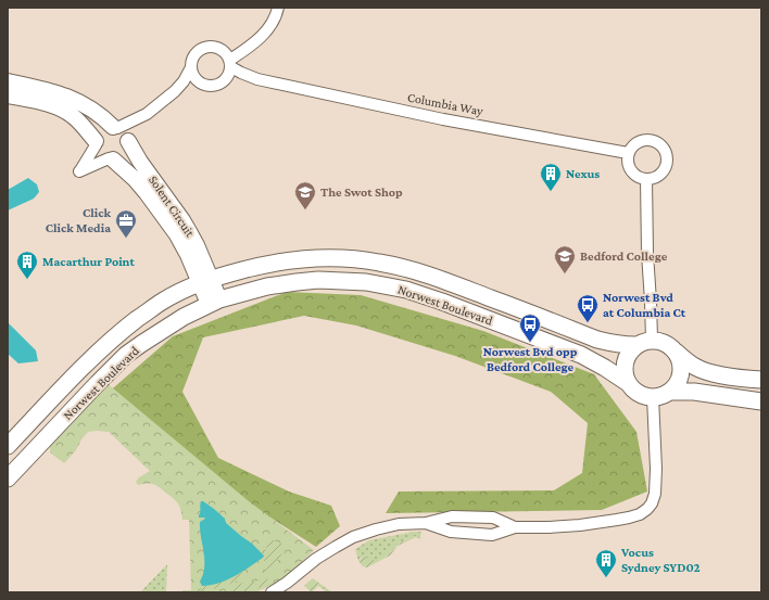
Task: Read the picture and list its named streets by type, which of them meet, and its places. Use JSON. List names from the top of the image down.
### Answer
{
  "streets": {
    "main road": ["Norwest Boulevard"],
    "street": ["Columbia Way", "Solent Circuit"]
  },
  "crossings": [
    ["Solent Circuit", "Norwest Boulevard"]
  ],
  "places": {
    "building": ["Nexus", "Macarthur Point", "Vocus Sydney SYD02"],
    "school or university": ["The Swot Shop", "Bedford College"],
    "office": ["Click Click Media"],
    "bus stop": ["Norwest Bvd at Columbia Ct", "Norwest Bvd opp Bedford College"]
  }
}
